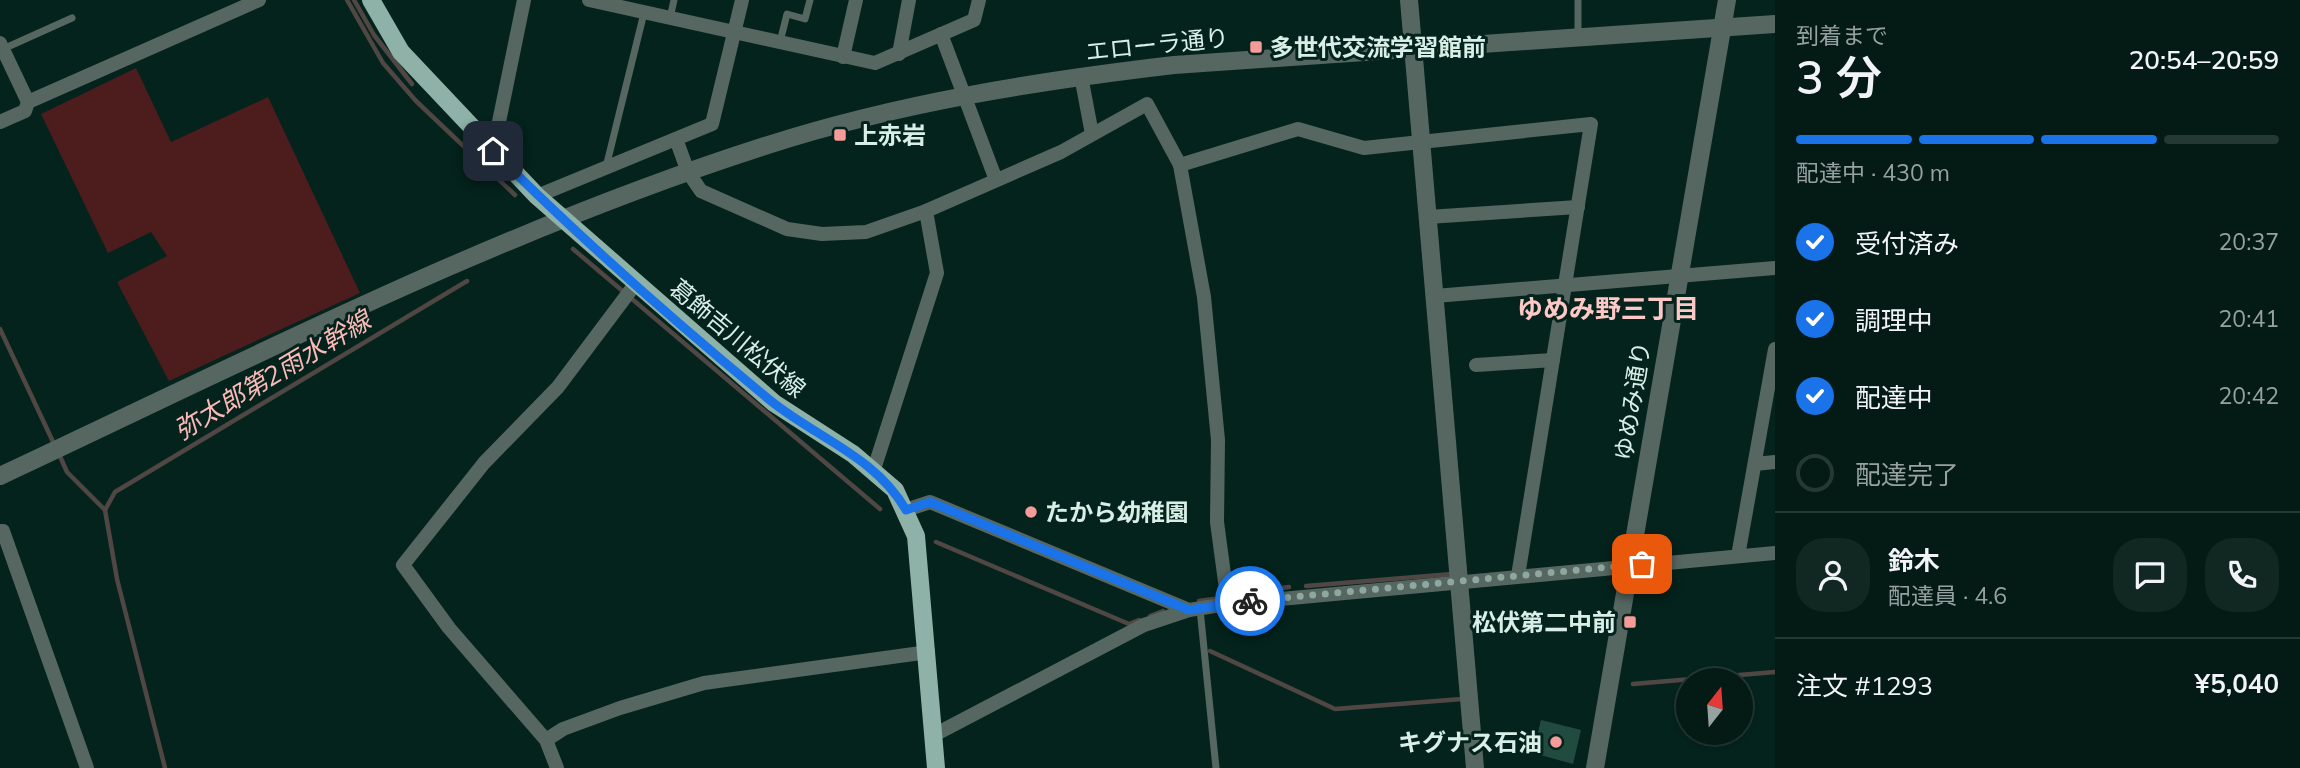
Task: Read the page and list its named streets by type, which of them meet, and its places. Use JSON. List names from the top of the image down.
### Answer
{
  "streets": {
    "main road": ["葛飾吉川松伏線"],
    "street": ["エローラ通り", "ゆめみ通り"]
  },
  "crossings": [
    ["エローラ通り", "葛飾吉川松伏線"],
    ["エローラ通り", "ゆめみ通り"]
  ],
  "districts": ["ゆめみ野三丁目"],
  "water": ["弥太郎第2雨水幹線"],
  "places": {
    "transit": ["多世代交流学習館前", "上赤岩", "松伏第二中前"],
    "other": ["たから幼稚園", "キグナス石油"]
  },
  "north": "top",
  "page": {
    "heading": ["3 分", "到着まで", "20:54–20:59"],
    "panel": [
      "鈴木",
      "配達員 · 4.6",
      "注文 #1293",
      "¥5,040"
    ],
    "bar": "配達中 · 430 m",
    "list": [
      ["受付済み", "20:37"],
      ["調理中", "20:41"],
      ["配達中", "20:42"],
      "配達完了"
    ]
  }
}
